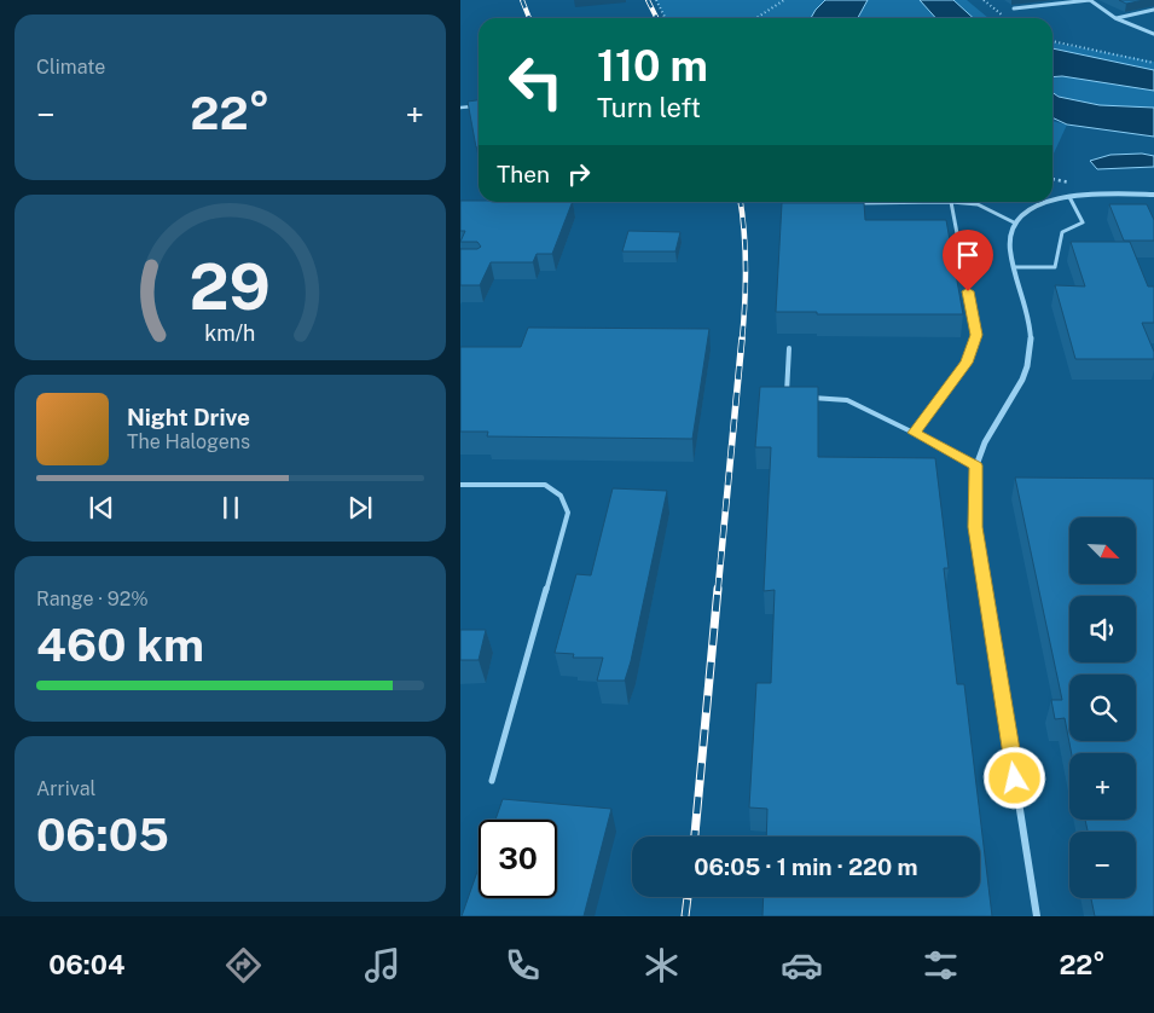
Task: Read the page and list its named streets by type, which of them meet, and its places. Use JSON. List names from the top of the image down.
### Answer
{
  "north": "bottom right",
  "page": {
    "tile": [
      "Climate",
      ["Range · 92%", "460 km"],
      ["Arrival", "06:05"]
    ],
    "turn": ["110 m", "Turn left"],
    "heat": ["−", "22°", "+"],
    "then": "Then",
    "song": ["Night Drive", "The Halogens"],
    "map_buttons": ["+", "−"],
    "limit": "30",
    "trip": "06:05 · 1 min · 220 m",
    "tabs": ["06:04", "22°"],
    "gauge": ["29", "km/h"]
  }
}
